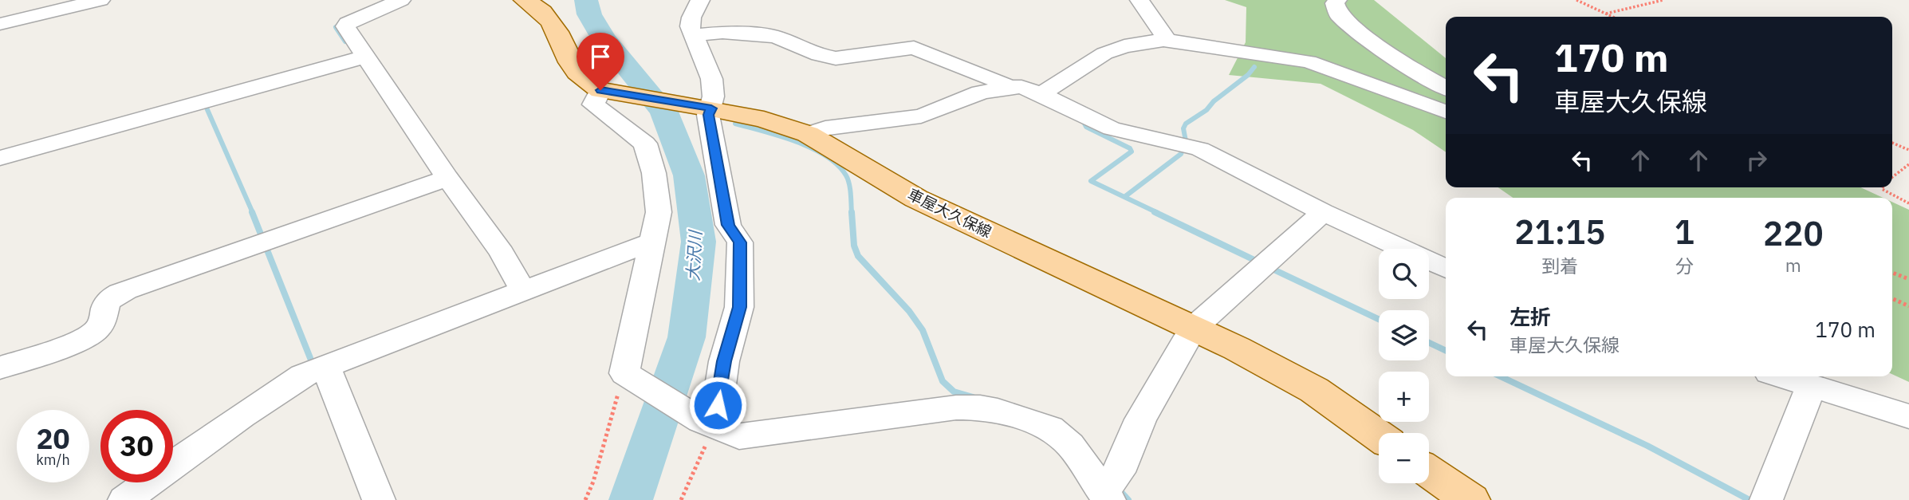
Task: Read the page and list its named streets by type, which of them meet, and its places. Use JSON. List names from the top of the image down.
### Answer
{
  "streets": {
    "main road": ["車屋大久保線"]
  },
  "water": ["大沢川"],
  "page": {
    "turn": ["170 m", "車屋大久保線"],
    "eta": [
      "21:15",
      "到着",
      "1",
      "分",
      "220",
      "m"
    ],
    "map_buttons": ["+", "−"],
    "list": [
      {
        "name": "左折",
        "note": "車屋大久保線",
        "value": "170 m"
      }
    ],
    "speed": "20 km/h",
    "limit": "30"
  }
}
